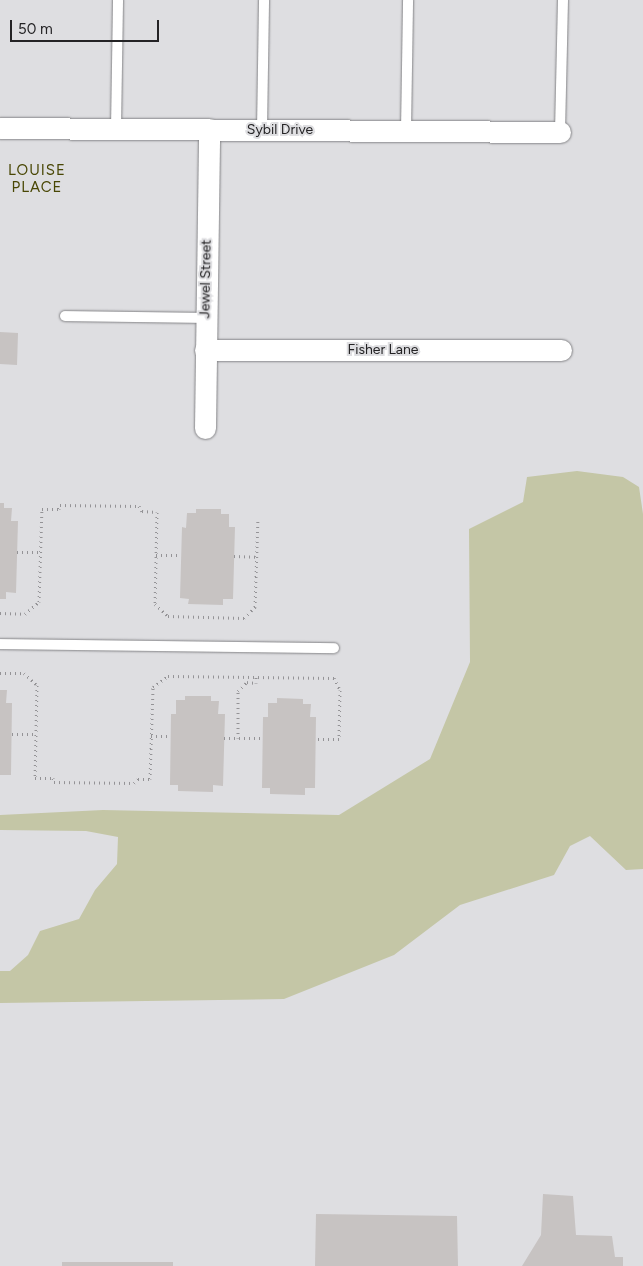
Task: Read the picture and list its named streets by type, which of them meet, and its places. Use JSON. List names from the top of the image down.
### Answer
{
  "streets": {
    "street": ["Sybil Drive", "Jewel Street", "Fisher Lane"]
  },
  "crossings": [
    ["Sybil Drive", "Jewel Street"],
    ["Jewel Street", "Fisher Lane"]
  ],
  "districts": ["LOUISE PLACE"],
  "scale_bar": "50 m"
}
